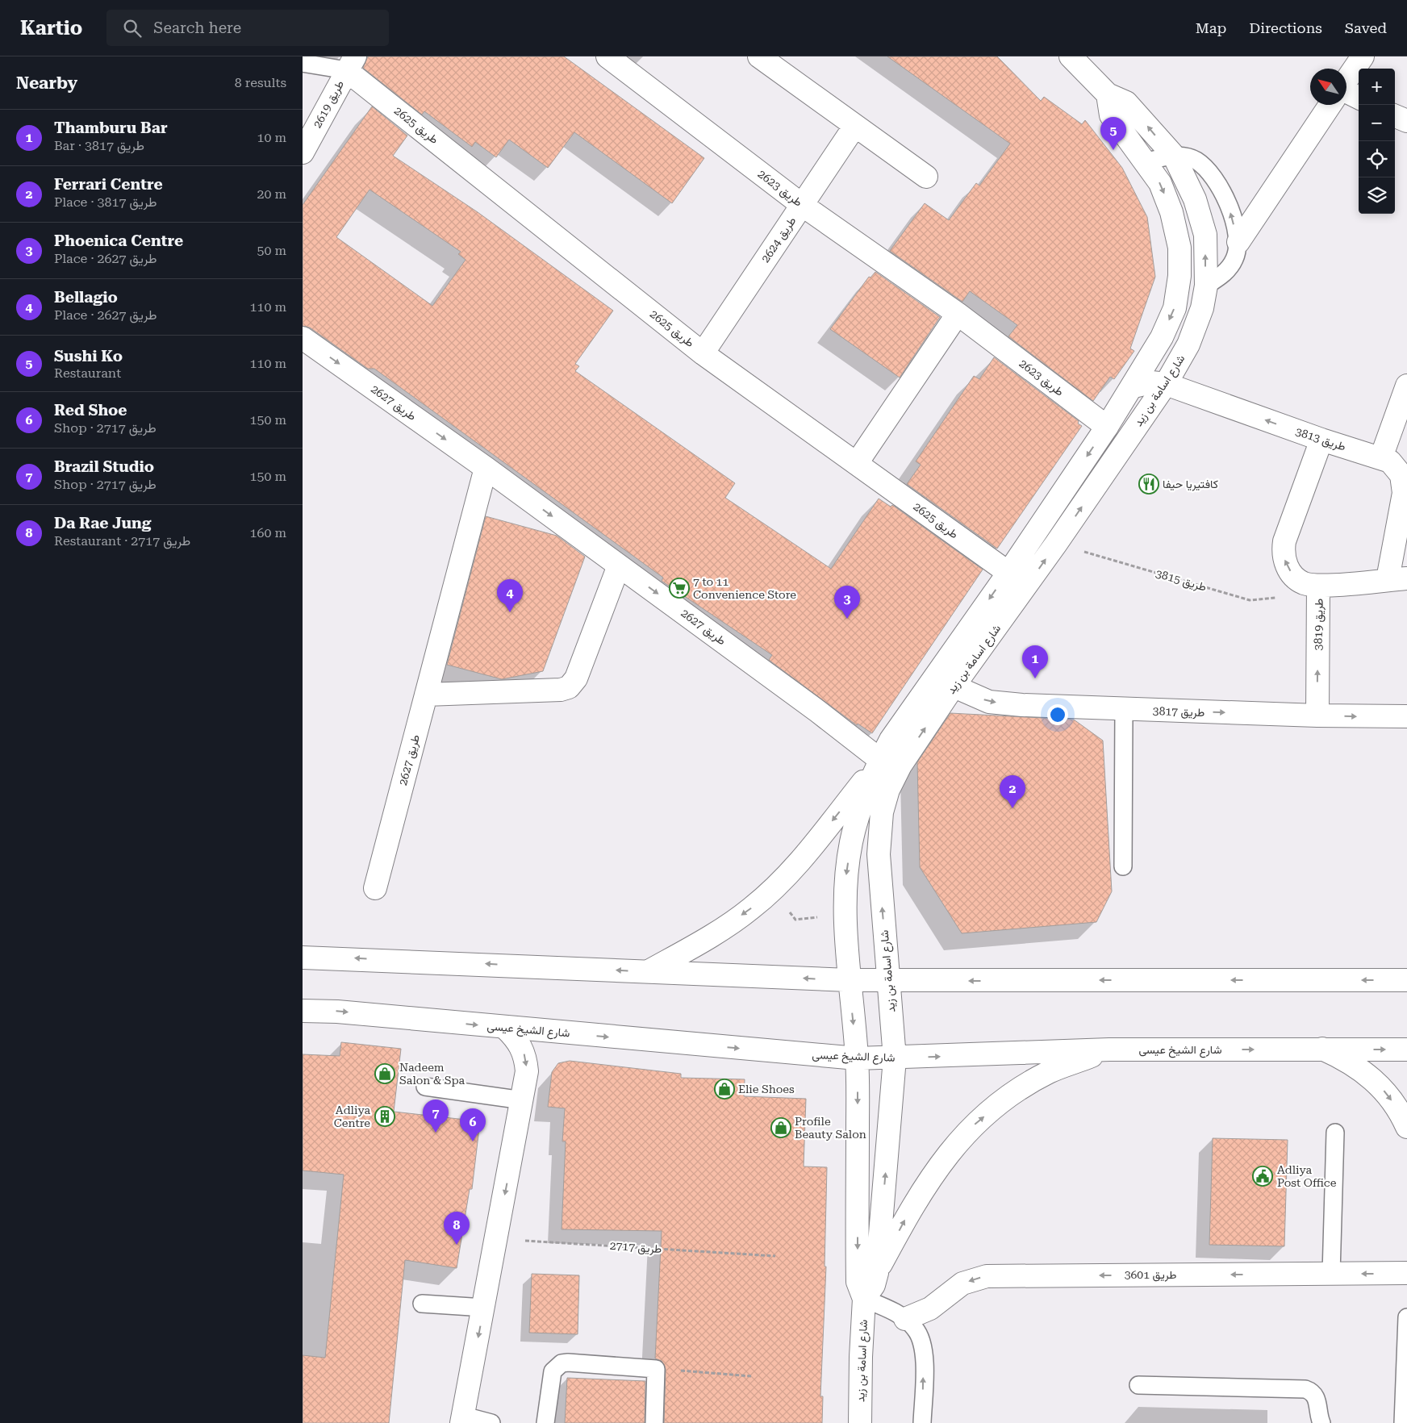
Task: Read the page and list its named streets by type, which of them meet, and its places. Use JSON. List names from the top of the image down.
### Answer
{
  "streets": {
    "street": [
      "طريق 2619",
      "طريق 2625",
      "طريق 2623",
      "طريق 2624",
      "شارع اسامة بن زيد",
      "طريق 2627",
      "طريق 3813",
      "طريق 3819",
      "طريق 3817",
      "شارع الشيخ عيسى",
      "طريق 3601"
    ],
    "path": ["طريق 3815", "طريق 2717"]
  },
  "crossings": [
    ["طريق 2619", "طريق 2625"],
    ["طريق 2625", "طريق 2624"],
    ["طريق 2625", "شارع اسامة بن زيد"],
    ["طريق 2623", "طريق 2624"],
    ["طريق 2623", "شارع اسامة بن زيد"],
    ["شارع اسامة بن زيد", "طريق 2627"],
    ["شارع اسامة بن زيد", "طريق 3813"],
    ["شارع اسامة بن زيد", "طريق 3815"],
    ["شارع اسامة بن زيد", "طريق 3817"],
    ["شارع اسامة بن زيد", "شارع الشيخ عيسى"],
    ["طريق 3815", "طريق 3819"],
    ["طريق 3819", "طريق 3817"]
  ],
  "one_way": [
    "طريق 2627",
    "طريق 3813",
    "طريق 3819",
    "طريق 3817",
    "طريق 3601"
  ],
  "places": {
    "restaurant": ["كافتيريا حيفا"],
    "supermarket": ["7 to 11 Convenience Store"],
    "shop": ["Nadeem Salon & Spa", "Elie Shoes", "Profile Beauty Salon"],
    "building": ["Adliya Centre"],
    "public building": ["Adliya Post Office"]
  },
  "north": "top left",
  "page": {
    "header": "Kartio",
    "search": "Search here",
    "nav": ["Map", "Directions", "Saved"],
    "heading": ["Nearby", "8 results"],
    "map_buttons": ["+", "−"],
    "list": [
      {
        "mark": "1",
        "name": "Thamburu Bar",
        "note": "Bar · طريق 3817",
        "value": "10 m"
      },
      {
        "mark": "2",
        "name": "Ferrari Centre",
        "note": "Place · طريق 3817",
        "value": "20 m"
      },
      {
        "mark": "3",
        "name": "Phoenica Centre",
        "note": "Place · طريق 2627",
        "value": "50 m"
      },
      {
        "mark": "4",
        "name": "Bellagio",
        "note": "Place · طريق 2627",
        "value": "110 m"
      },
      {
        "mark": "5",
        "name": "Sushi Ko",
        "note": "Restaurant",
        "value": "110 m"
      },
      {
        "mark": "6",
        "name": "Red Shoe",
        "note": "Shop · طريق 2717",
        "value": "150 m"
      },
      {
        "mark": "7",
        "name": "Brazil Studio",
        "note": "Shop · طريق 2717",
        "value": "150 m"
      },
      {
        "mark": "8",
        "name": "Da Rae Jung",
        "note": "Restaurant · طريق 2717",
        "value": "160 m"
      }
    ],
    "pins": [
      "5",
      "4",
      "3",
      "1",
      "2",
      "7",
      "6",
      "8"
    ]
  }
}
